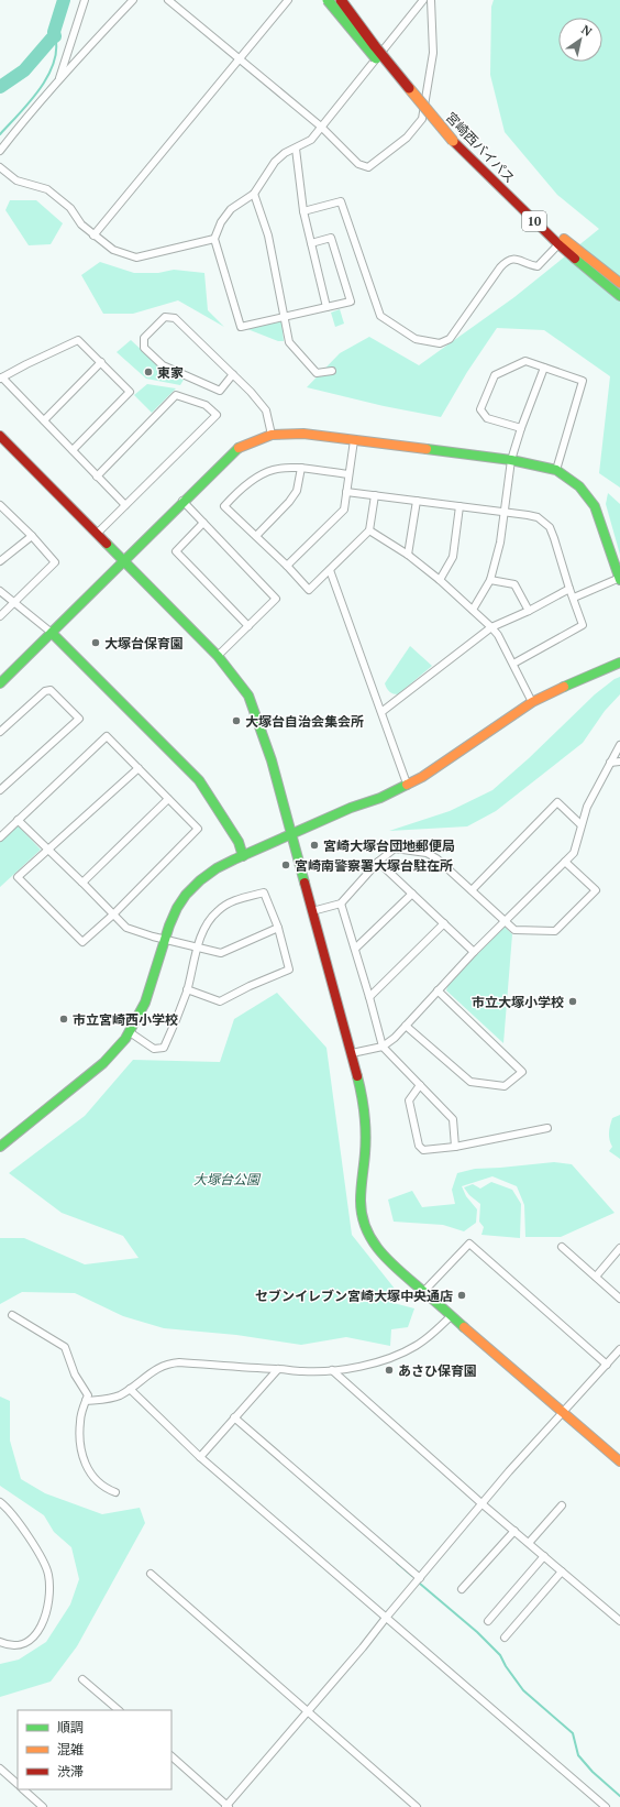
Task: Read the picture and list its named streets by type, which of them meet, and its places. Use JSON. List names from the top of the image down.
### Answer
{
  "streets": {
    "main road": ["宮崎西バイパス", "10"]
  },
  "parks": ["大塚台公園"],
  "places": [
    "東家",
    "大塚台保育園",
    "大塚台自治会集会所",
    "宮崎大塚台団地郵便局",
    "宮崎南警察署大塚台駐在所",
    "市立大塚小学校",
    "市立宮崎西小学校",
    "セブンイレブン宮崎大塚中央通店",
    "あさひ保育園"
  ],
  "legend": ["順調", "混雑", "渋滞"],
  "north": "top right"
}
